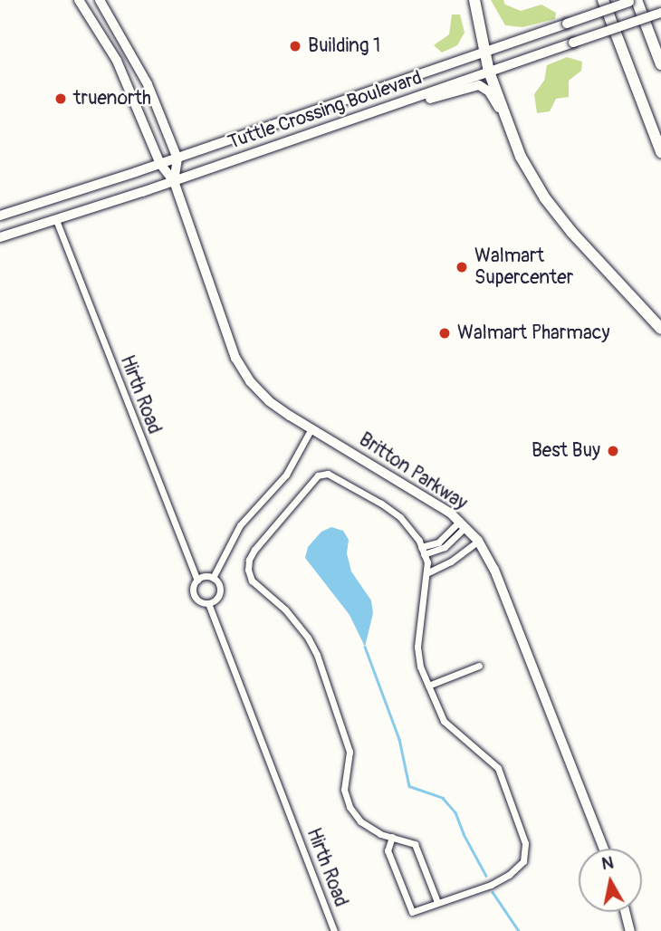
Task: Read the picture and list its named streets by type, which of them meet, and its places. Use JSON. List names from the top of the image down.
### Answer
{
  "streets": {
    "main road": ["Tuttle Crossing Boulevard", "Britton Parkway"],
    "street": ["Hirth Road"]
  },
  "crossings": [
    ["Tuttle Crossing Boulevard", "Hirth Road"],
    ["Tuttle Crossing Boulevard", "Britton Parkway"]
  ],
  "places": [
    "Building 1",
    "truenorth",
    "Walmart Supercenter",
    "Walmart Pharmacy",
    "Best Buy"
  ],
  "north": "top"
}
